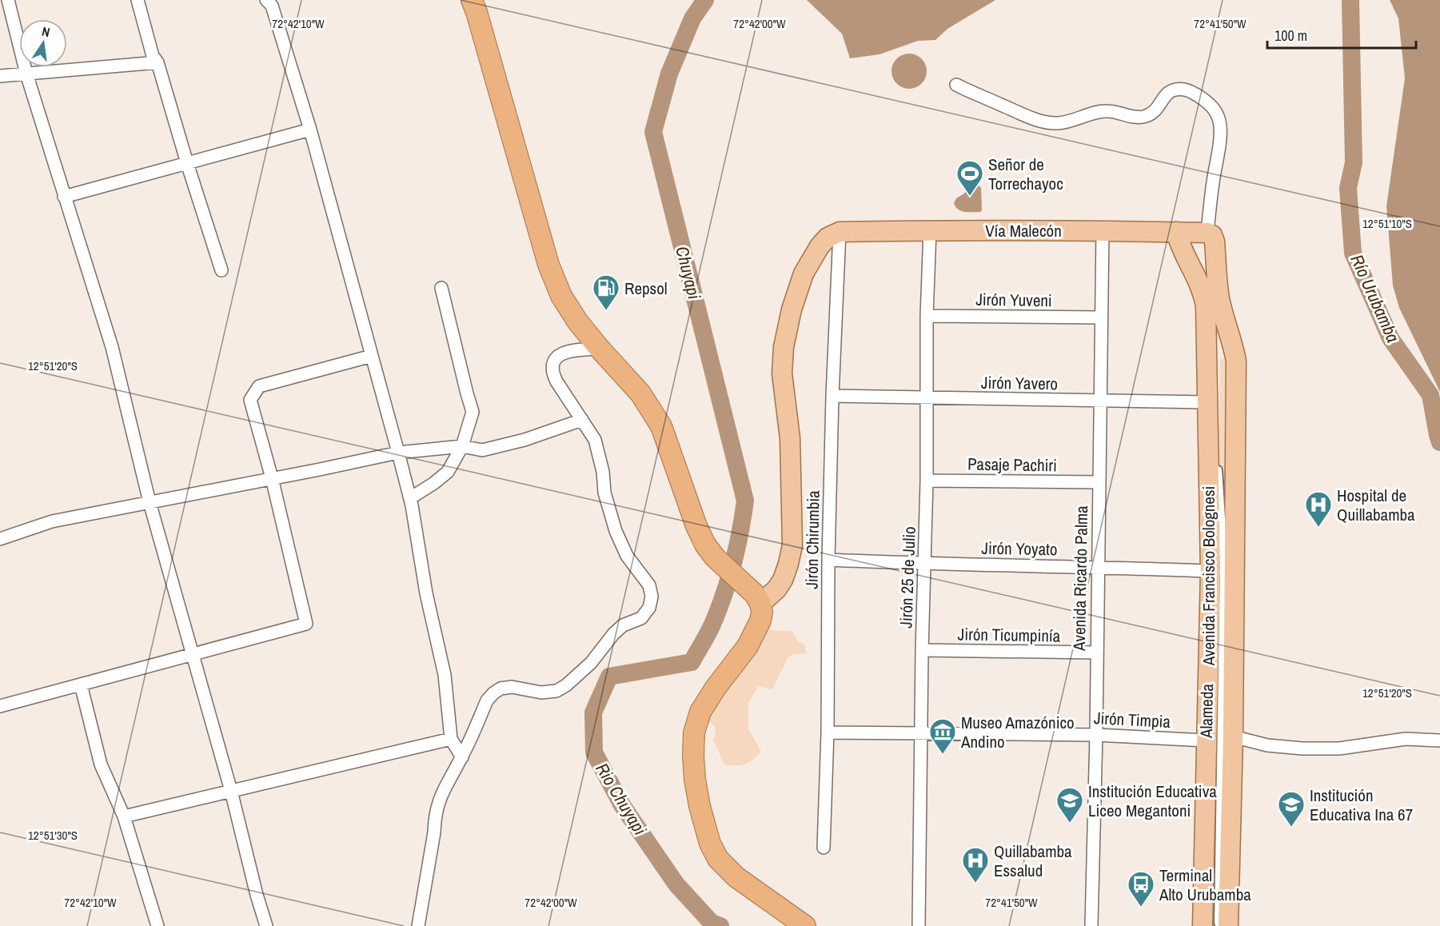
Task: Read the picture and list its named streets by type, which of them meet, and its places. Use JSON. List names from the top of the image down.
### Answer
{
  "streets": {
    "main road": ["Vía Malecón", "Avenida Francisco Bolognesi"],
    "street": [
      "Jirón Yuveni",
      "Jirón Yavero",
      "Pasaje Pachiri",
      "Jirón Chirumbia",
      "Jirón Yoyato",
      "Jirón 25 de Julio",
      "Avenida Ricardo Palma",
      "Jirón Ticumpinía",
      "Alameda",
      "Jirón Timpia"
    ]
  },
  "crossings": [
    ["Vía Malecón", "Jirón Chirumbia"],
    ["Vía Malecón", "Avenida Francisco Bolognesi"],
    ["Vía Malecón", "Jirón 25 de Julio"],
    ["Vía Malecón", "Avenida Ricardo Palma"],
    ["Jirón Yuveni", "Jirón 25 de Julio"],
    ["Jirón Yuveni", "Avenida Ricardo Palma"],
    ["Jirón Yavero", "Jirón Chirumbia"],
    ["Jirón Yavero", "Avenida Francisco Bolognesi"],
    ["Jirón Yavero", "Jirón 25 de Julio"],
    ["Jirón Yavero", "Avenida Ricardo Palma"],
    ["Pasaje Pachiri", "Jirón 25 de Julio"],
    ["Pasaje Pachiri", "Avenida Ricardo Palma"],
    ["Jirón Chirumbia", "Jirón Yoyato"],
    ["Jirón Chirumbia", "Jirón Timpia"],
    ["Jirón Yoyato", "Avenida Francisco Bolognesi"],
    ["Jirón Yoyato", "Jirón 25 de Julio"],
    ["Jirón Yoyato", "Avenida Ricardo Palma"],
    ["Avenida Francisco Bolognesi", "Alameda"],
    ["Avenida Francisco Bolognesi", "Jirón Timpia"],
    ["Jirón 25 de Julio", "Jirón Ticumpinía"],
    ["Jirón 25 de Julio", "Jirón Timpia"],
    ["Avenida Ricardo Palma", "Jirón Ticumpinía"],
    ["Avenida Ricardo Palma", "Jirón Timpia"]
  ],
  "water": ["Chuyapi", "Río Urubamba", "Rio Chuyapi"],
  "places": {
    "sports": ["Señor de Torrechayoc"],
    "fuel station": ["Repsol"],
    "hospital": ["Hospital de Quillabamba", "Quillabamba Essalud"],
    "museum": ["Museo Amazónico Andino"],
    "school or university": ["Institución Educativa Liceo Megantoni", "Institución Educativa Ina 67"],
    "bus stop": ["Terminal Alto Urubamba"]
  },
  "scale_bar": "100 m",
  "north": "top",
  "coordinates": [
    "72°42'10\"W",
    "72°42'00\"W",
    "72°41'50\"W",
    "12°51'10\"S",
    "12°51'20\"S",
    "12°51'30\"S"
  ]
}
